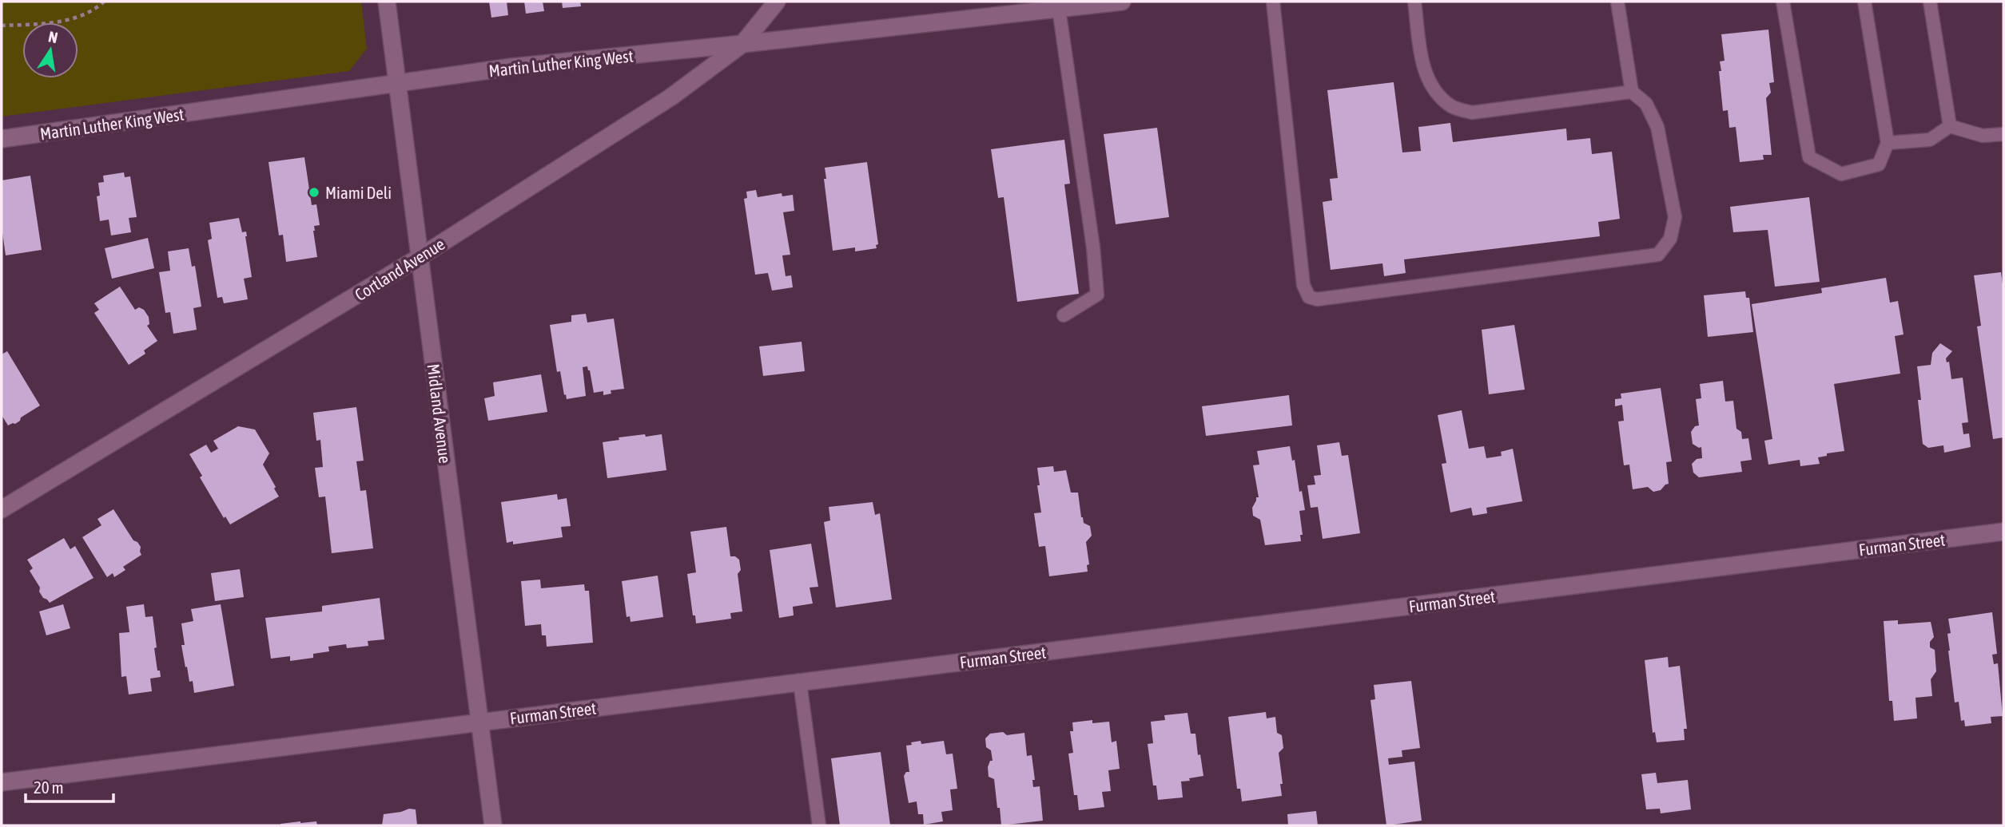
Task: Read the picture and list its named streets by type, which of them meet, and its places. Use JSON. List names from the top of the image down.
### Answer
{
  "streets": {
    "street": [
      "Martin Luther King West",
      "Cortland Avenue",
      "Midland Avenue",
      "Furman Street"
    ]
  },
  "crossings": [
    ["Martin Luther King West", "Cortland Avenue"],
    ["Martin Luther King West", "Midland Avenue"],
    ["Cortland Avenue", "Midland Avenue"],
    ["Midland Avenue", "Furman Street"]
  ],
  "places": ["Miami Deli"],
  "scale_bar": "20 m",
  "north": "top"
}
